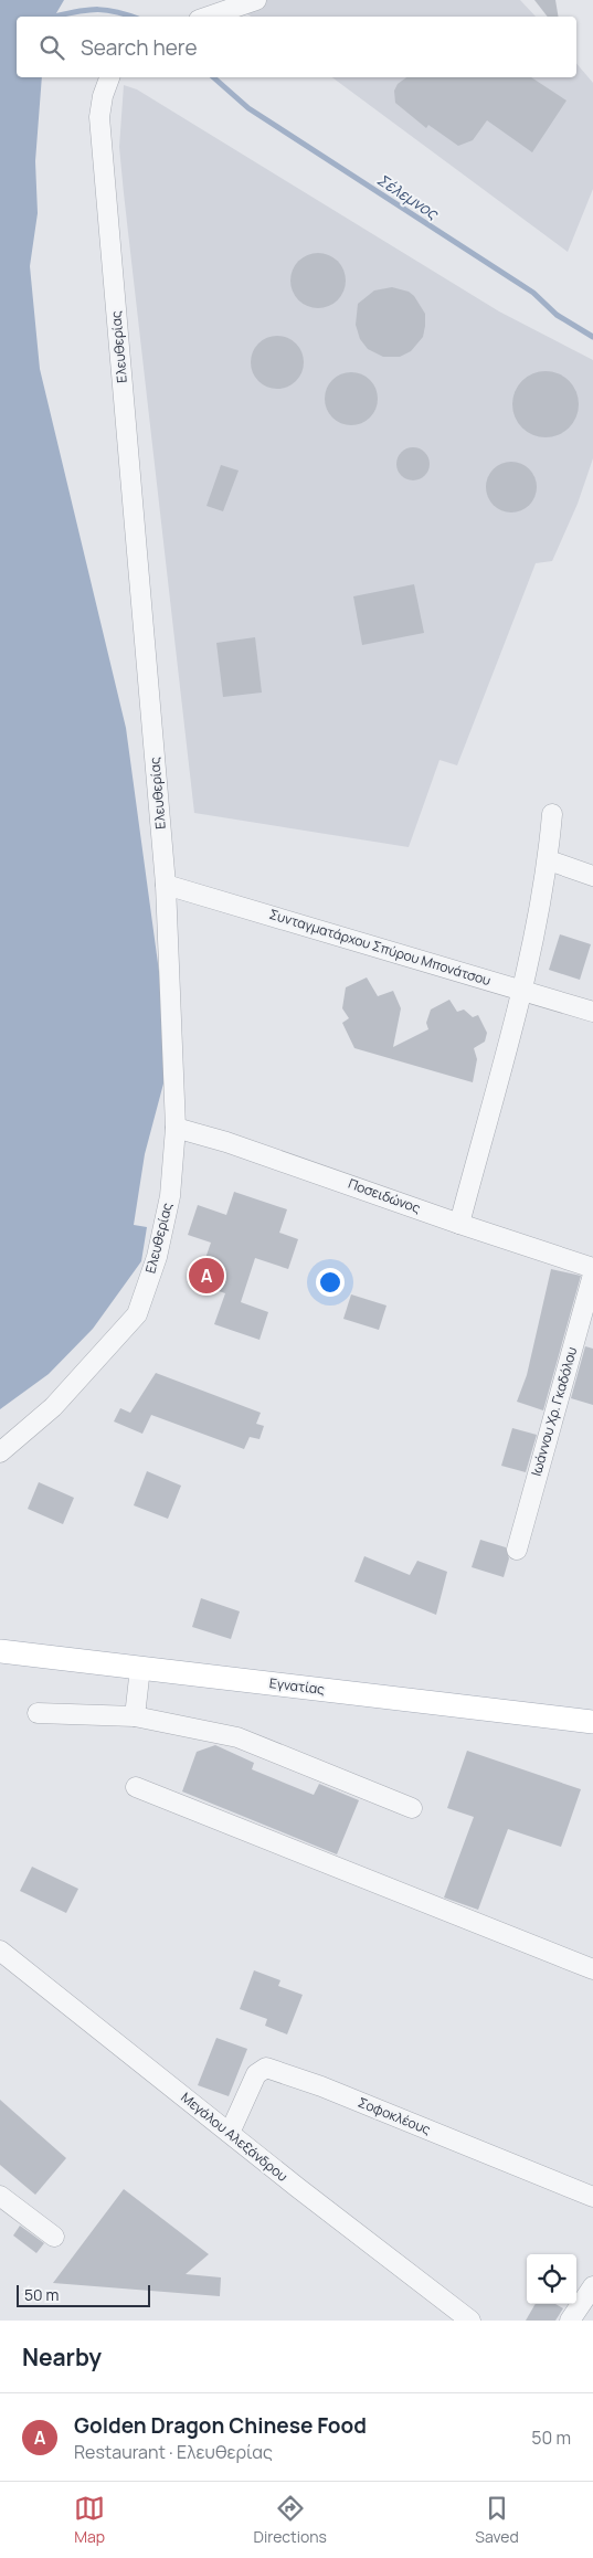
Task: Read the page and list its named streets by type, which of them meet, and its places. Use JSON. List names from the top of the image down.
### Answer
{
  "streets": {
    "main road": ["Εγνατίας"],
    "street": [
      "Ελευθερίας",
      "Συνταγματάρχου Σπύρου Μπονάτσου",
      "Ποσειδώνος",
      "Ιωάννου Χρ. Γκαδόλου",
      "Σοφοκλέους",
      "Μεγάλου Αλεξάνδρου"
    ]
  },
  "crossings": [
    ["Ελευθερίας", "Συνταγματάρχου Σπύρου Μπονάτσου"],
    ["Ελευθερίας", "Ποσειδώνος"],
    ["Σοφοκλέους", "Μεγάλου Αλεξάνδρου"]
  ],
  "water": ["Σέλεμνος"],
  "scale_bar": "50 m",
  "page": {
    "search": "Search here",
    "pins": "A",
    "scale": "50 m",
    "heading": "Nearby",
    "list": [
      {
        "mark": "A",
        "name": "Golden Dragon Chinese Food",
        "note": "Restaurant · Ελευθερίας",
        "value": "50 m"
      }
    ],
    "nav": ["Map", "Directions", "Saved"]
  }
}
